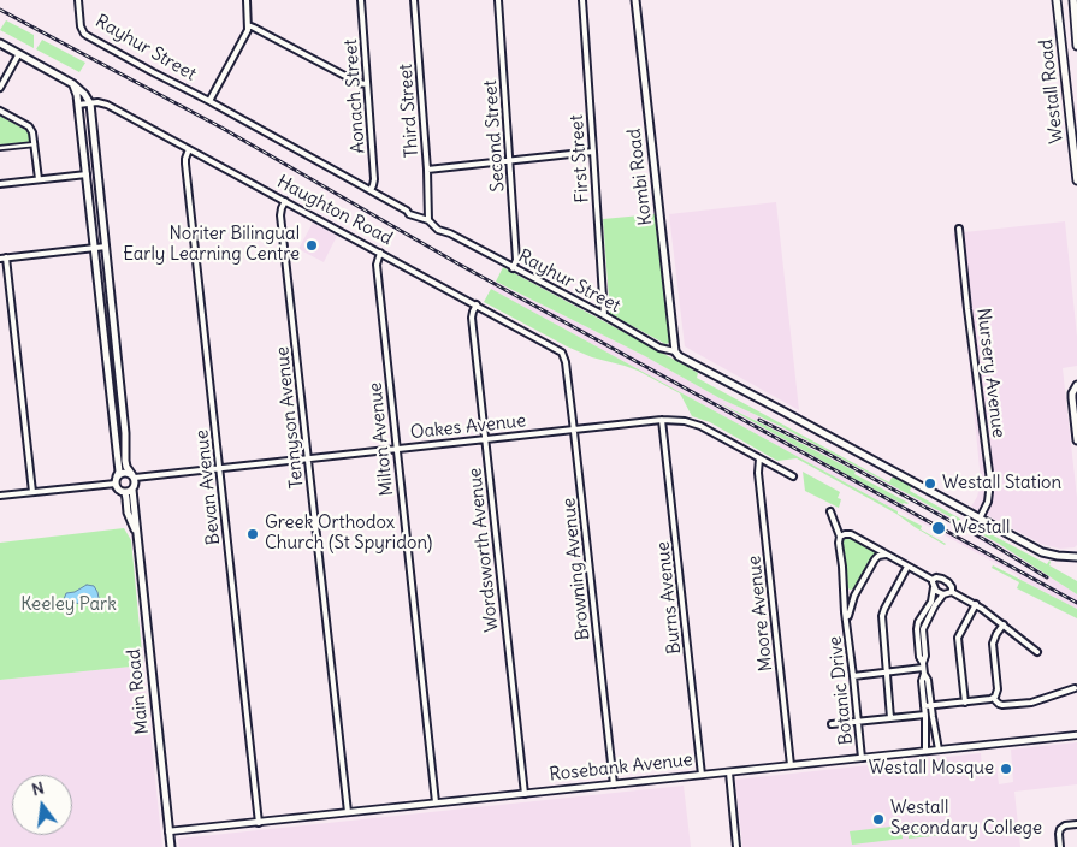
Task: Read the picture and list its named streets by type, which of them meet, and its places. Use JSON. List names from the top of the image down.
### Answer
{
  "streets": {
    "main road": [
      "Rayhur Street",
      "Westall Road",
      "Kombi Road",
      "Main Road"
    ],
    "street": [
      "Aonach Street",
      "Third Street",
      "Second Street",
      "First Street",
      "Haughton Road",
      "Nursery Avenue",
      "Tennyson Avenue",
      "Oakes Avenue",
      "Milton Avenue",
      "Bevan Avenue",
      "Wordsworth Avenue",
      "Browning Avenue",
      "Burns Avenue",
      "Moore Avenue",
      "Botanic Drive",
      "Rosebank Avenue"
    ]
  },
  "crossings": [
    ["Rayhur Street", "Aonach Street"],
    ["Rayhur Street", "Third Street"],
    ["Rayhur Street", "Second Street"],
    ["Rayhur Street", "First Street"],
    ["Rayhur Street", "Kombi Road"],
    ["Rayhur Street", "Nursery Avenue"],
    ["Haughton Road", "Tennyson Avenue"],
    ["Haughton Road", "Milton Avenue"],
    ["Haughton Road", "Bevan Avenue"],
    ["Haughton Road", "Wordsworth Avenue"],
    ["Haughton Road", "Browning Avenue"],
    ["Tennyson Avenue", "Oakes Avenue"],
    ["Tennyson Avenue", "Rosebank Avenue"],
    ["Oakes Avenue", "Milton Avenue"],
    ["Oakes Avenue", "Bevan Avenue"],
    ["Oakes Avenue", "Wordsworth Avenue"],
    ["Oakes Avenue", "Browning Avenue"],
    ["Oakes Avenue", "Burns Avenue"],
    ["Oakes Avenue", "Moore Avenue"],
    ["Oakes Avenue", "Main Road"],
    ["Milton Avenue", "Rosebank Avenue"],
    ["Bevan Avenue", "Rosebank Avenue"],
    ["Wordsworth Avenue", "Rosebank Avenue"],
    ["Browning Avenue", "Rosebank Avenue"],
    ["Burns Avenue", "Rosebank Avenue"],
    ["Moore Avenue", "Rosebank Avenue"],
    ["Botanic Drive", "Rosebank Avenue"],
    ["Main Road", "Rosebank Avenue"]
  ],
  "parks": ["Keeley Park"],
  "places": [
    "Noriter Bilingual Early Learning Centre",
    "Westall Station",
    "Westall",
    "Greek Orthodox Church (St Spyridon)",
    "Westall Mosque",
    "Westall Secondary College"
  ],
  "north": "top"
}
